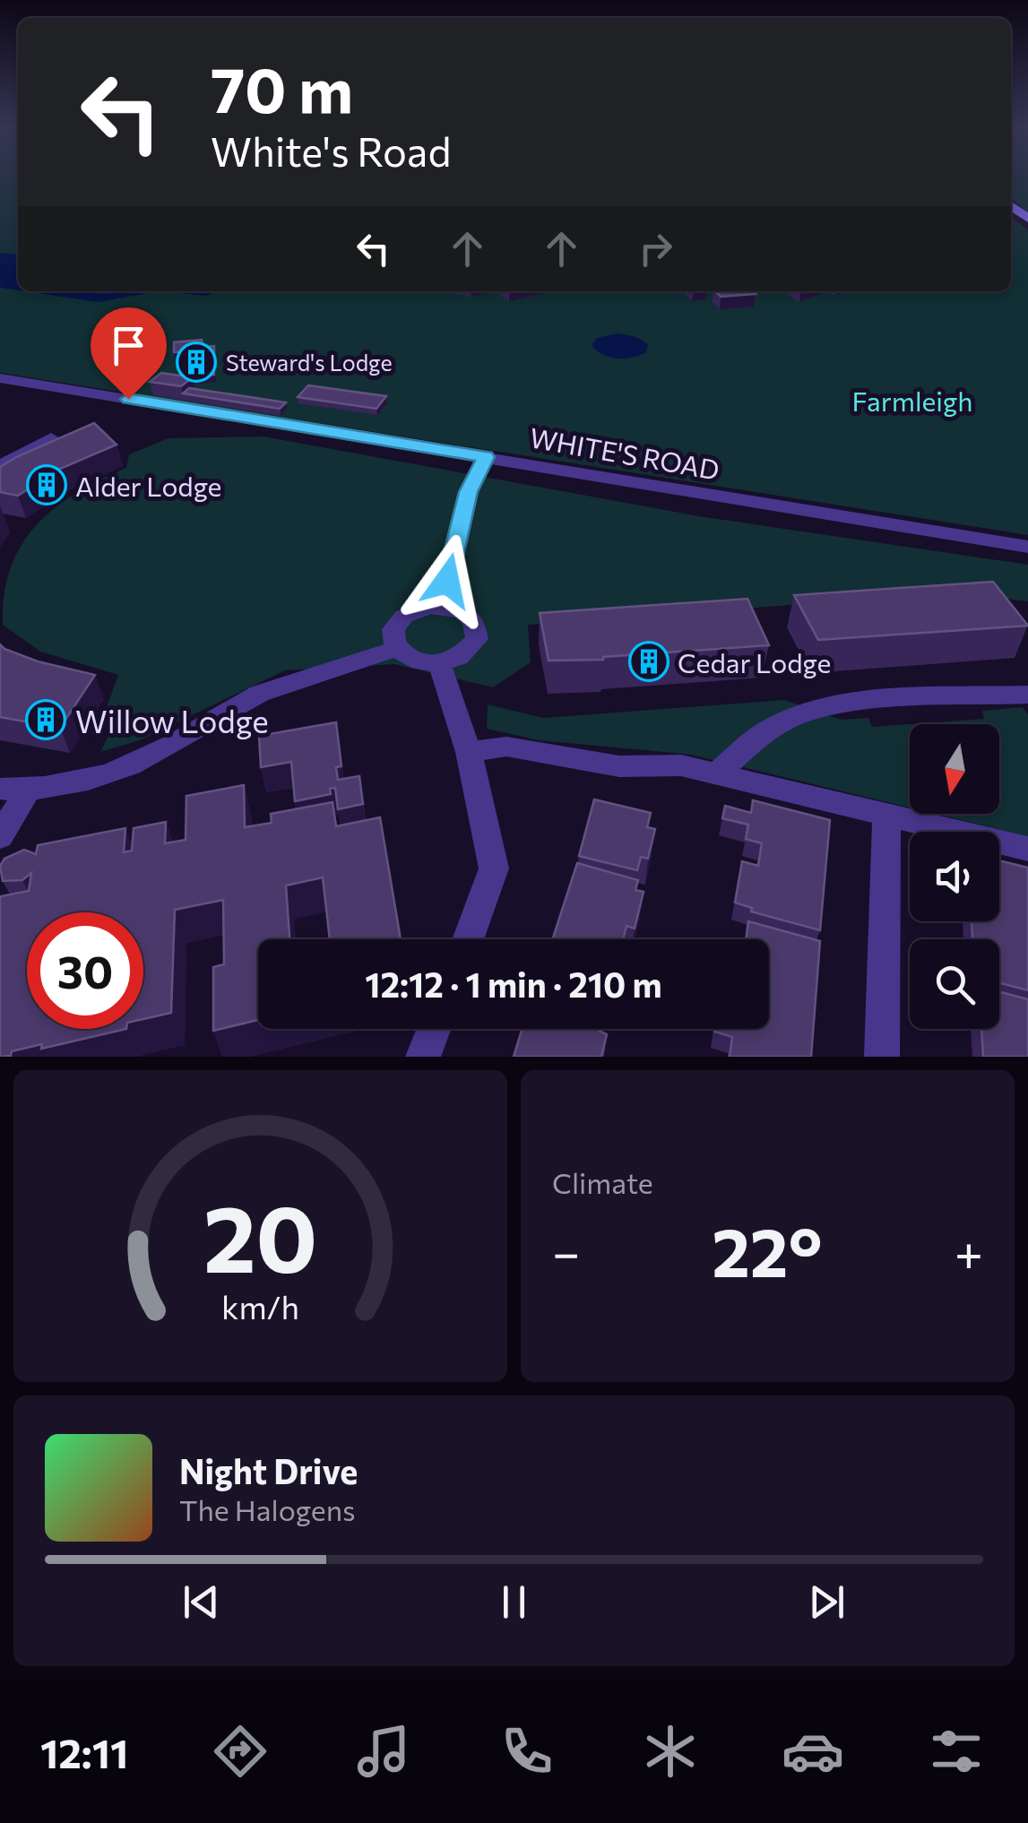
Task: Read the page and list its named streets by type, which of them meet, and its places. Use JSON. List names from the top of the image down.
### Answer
{
  "streets": {
    "street": ["WHITE'S ROAD"]
  },
  "parks": ["Farmleigh"],
  "places": {
    "building": [
      "Steward's Lodge",
      "Alder Lodge",
      "Cedar Lodge",
      "Willow Lodge"
    ]
  },
  "north": "bottom",
  "page": {
    "turn": ["70 m", "White's Road"],
    "limit": "30",
    "trip": "12:12 · 1 min · 210 m",
    "tile": "Climate",
    "heat": ["−", "22°", "+"],
    "song": ["Night Drive", "The Halogens"],
    "tabs": "12:11",
    "gauge": ["20", "km/h"]
  }
}
